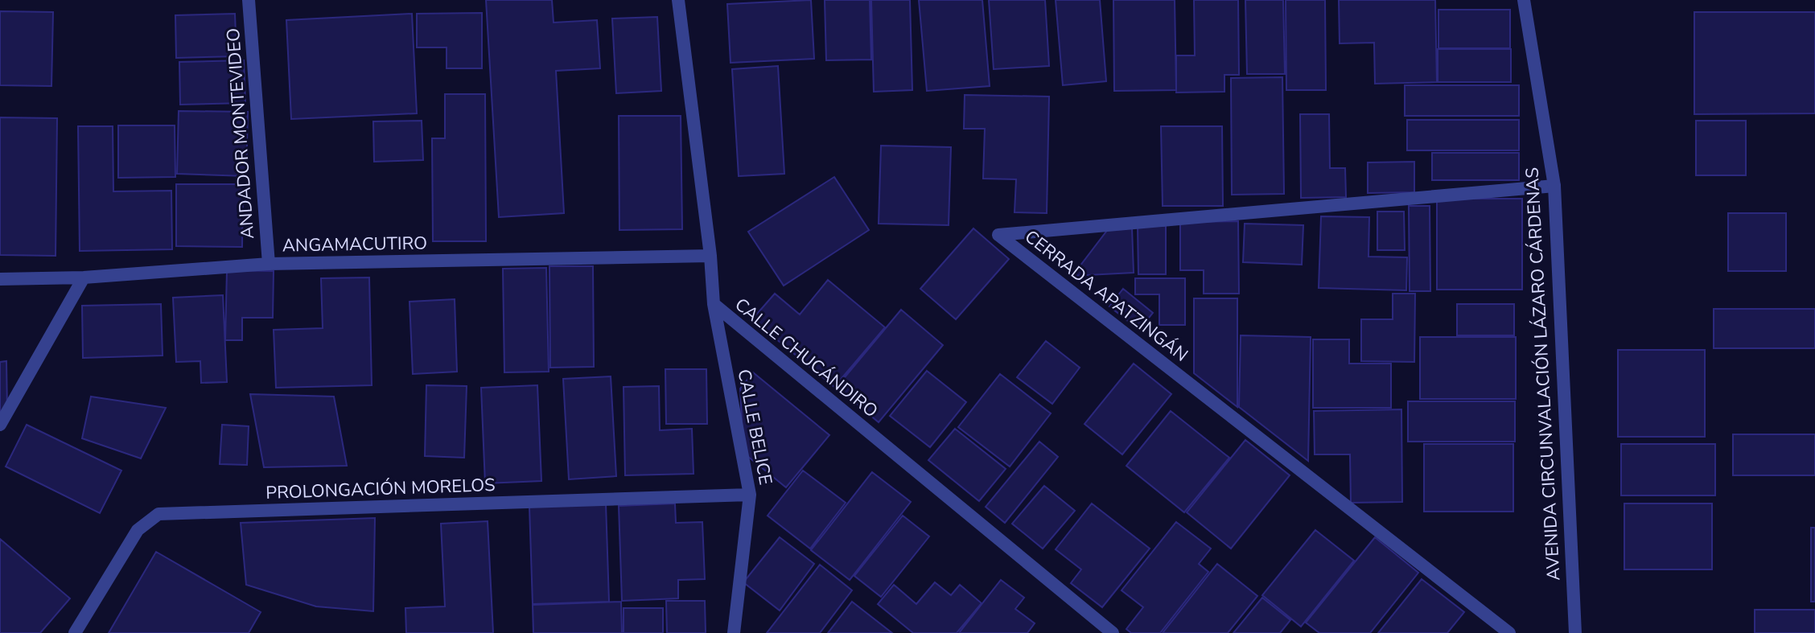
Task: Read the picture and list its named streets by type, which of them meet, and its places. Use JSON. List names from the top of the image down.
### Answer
{
  "streets": {
    "street": [
      "ANDADOR MONTEVIDEO",
      "ANGAMACUTIRO",
      "CERRADA APATZINGÁN",
      "CALLE CHUCÁNDIRO",
      "AVENIDA CIRCUNVALACIÓN LÁZARO CÁRDENAS",
      "CALLE BELICE",
      "PROLONGACIÓN MORELOS"
    ]
  },
  "crossings": [
    ["ANDADOR MONTEVIDEO", "ANGAMACUTIRO"],
    ["ANGAMACUTIRO", "CALLE CHUCÁNDIRO"],
    ["CERRADA APATZINGÁN", "AVENIDA CIRCUNVALACIÓN LÁZARO CÁRDENAS"],
    ["CALLE CHUCÁNDIRO", "CALLE BELICE"],
    ["CALLE BELICE", "PROLONGACIÓN MORELOS"]
  ]
}
